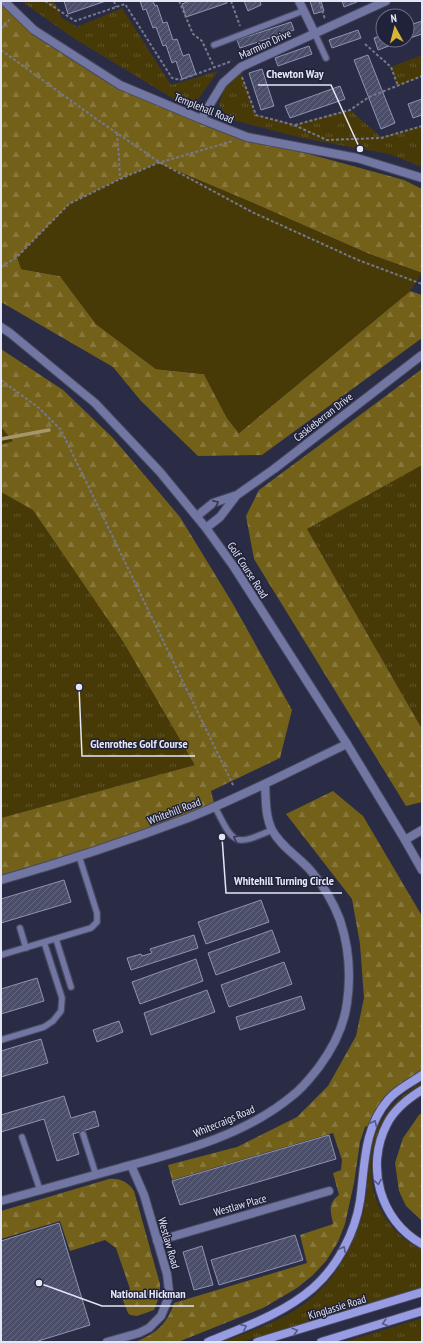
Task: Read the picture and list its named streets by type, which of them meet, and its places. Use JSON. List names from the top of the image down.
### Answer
{
  "streets": {
    "main road": ["Kinglassie Road"],
    "street": [
      "Marmion Drive",
      "Templehall Road",
      "Caskieberran Drive",
      "Golf Course Road",
      "Whitehill Road",
      "Whitecraigs Road",
      "Westlaw Place",
      "Westlaw Road"
    ]
  },
  "crossings": [
    ["Marmion Drive", "Templehall Road"],
    ["Caskieberran Drive", "Golf Course Road"],
    ["Golf Course Road", "Whitehill Road"],
    ["Whitehill Road", "Whitecraigs Road"],
    ["Whitecraigs Road", "Westlaw Road"],
    ["Westlaw Place", "Westlaw Road"]
  ],
  "places": [
    "Chewton Way",
    "Glenrothes Golf Course",
    "Whitehill Turning Circle",
    "National Hickman"
  ],
  "north": "top"
}
